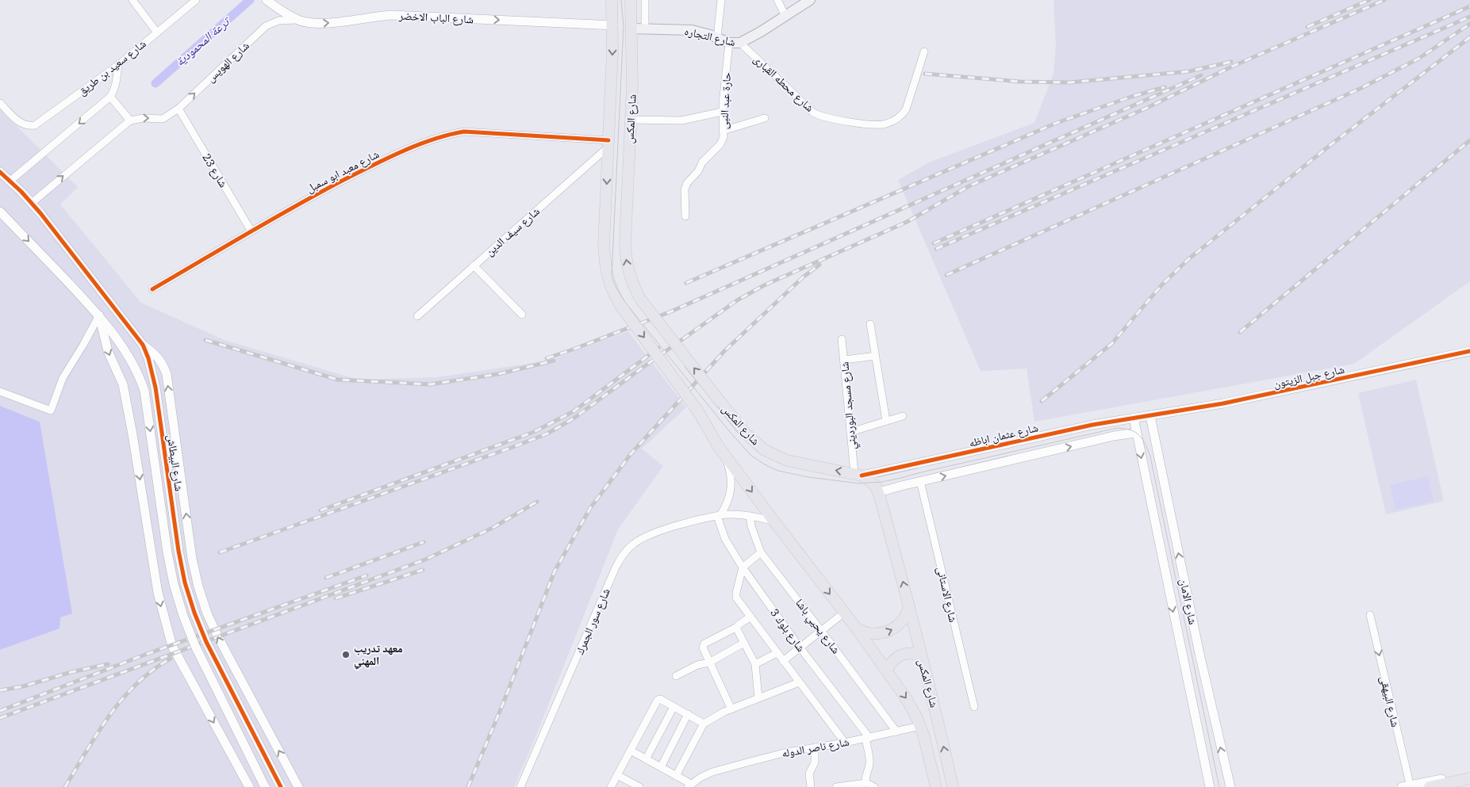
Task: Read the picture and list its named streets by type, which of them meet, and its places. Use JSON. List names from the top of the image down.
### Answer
{
  "streets": {
    "main road": ["شارع التجاره", "شارع المكس"],
    "street": [
      "شارع الباب الاخضر",
      "شارع الهويس",
      "شارع سعيد بن طريق",
      "شارع محطه القبارى",
      "حارة عبد النبى",
      "شارع 23",
      "شارع معبد ابو سمبل",
      "شارع سيف الدين",
      "شارع جبل الزيتون",
      "شارع مسجد البورديني",
      "شارع عثمان اباظه",
      "شارع البيطاش",
      "شارع الاستانى",
      "شارع الامان",
      "شارع سور الجمرك",
      "شارع يحيي باشا",
      "شارع بلوك 3",
      "شارع البيهقى",
      "شارع ناصر الدوله"
    ]
  },
  "crossings": [
    ["شارع الباب الاخضر", "شارع الهويس"],
    ["شارع الباب الاخضر", "شارع المكس"],
    ["شارع التجاره", "شارع محطه القبارى"],
    ["شارع التجاره", "حارة عبد النبى"],
    ["شارع التجاره", "شارع المكس"],
    ["شارع الهويس", "شارع 23"],
    ["شارع المكس", "شارع معبد ابو سمبل"],
    ["شارع المكس", "شارع سيف الدين"],
    ["شارع المكس", "شارع مسجد البورديني"],
    ["شارع المكس", "شارع عثمان اباظه"],
    ["شارع المكس", "شارع سور الجمرك"],
    ["شارع المكس", "شارع ناصر الدوله"],
    ["شارع 23", "شارع معبد ابو سمبل"],
    ["شارع معبد ابو سمبل", "شارع سيف الدين"],
    ["شارع جبل الزيتون", "شارع عثمان اباظه"],
    ["شارع جبل الزيتون", "شارع الامان"],
    ["شارع مسجد البورديني", "شارع عثمان اباظه"],
    ["شارع عثمان اباظه", "شارع الامان"],
    ["شارع سور الجمرك", "شارع يحيي باشا"],
    ["شارع سور الجمرك", "شارع بلوك 3"],
    ["شارع يحيي باشا", "شارع ناصر الدوله"],
    ["شارع بلوك 3", "شارع ناصر الدوله"]
  ],
  "one_way": ["شارع الباب الاخضر", "شارع الهويس", "شارع البيهقى"],
  "water": ["ترعة المحمودية"],
  "places": ["معهد تدريب المهني"]
}
